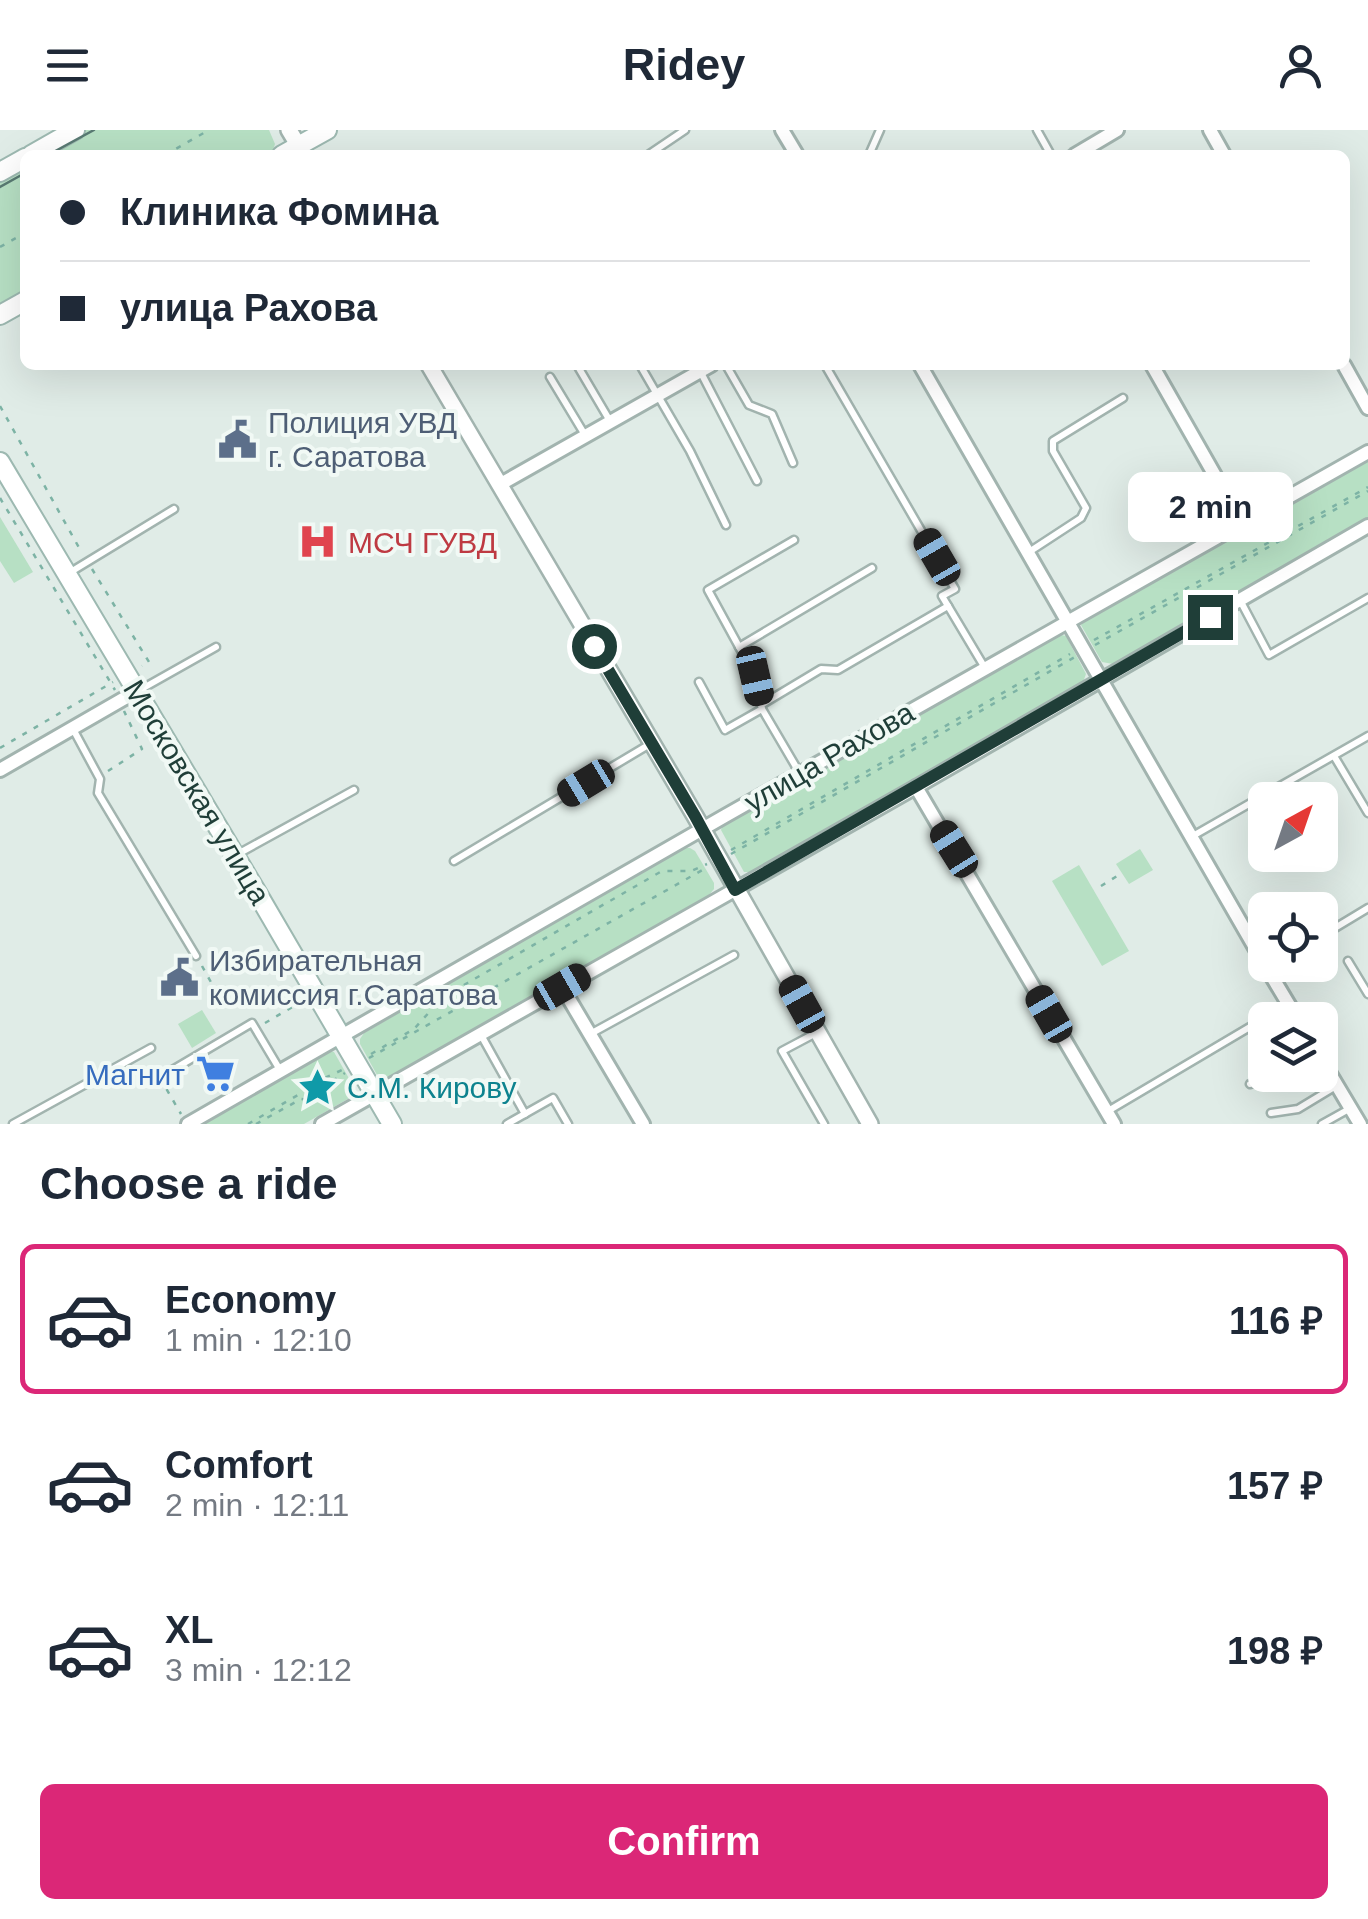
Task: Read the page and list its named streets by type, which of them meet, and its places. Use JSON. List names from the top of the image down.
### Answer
{
  "streets": {
    "main road": ["Московская улица"],
    "street": ["улица Рахова"]
  },
  "crossings": [
    ["улица Рахова", "Московская улица"]
  ],
  "places": {
    "public building": ["Полиция УВД г. Саратова", "Избирательная комиссия г.Саратова"],
    "hospital": ["МСЧ ГУВД"],
    "supermarket": ["Магнит"],
    "place": ["С.М. Кирову"]
  },
  "north": "top right",
  "page": {
    "header": "Ridey",
    "banner": ["Клиника Фомина", "улица Рахова"],
    "bubble": "2 min",
    "heading": "Choose a ride",
    "list": [
      {
        "name": "Economy",
        "note": "1 min · 12:10",
        "value": "116 ₽"
      },
      {
        "name": "Comfort",
        "note": "2 min · 12:11",
        "value": "157 ₽"
      },
      {
        "name": "XL",
        "note": "3 min · 12:12",
        "value": "198 ₽"
      }
    ],
    "buttons": "Confirm"
  }
}
